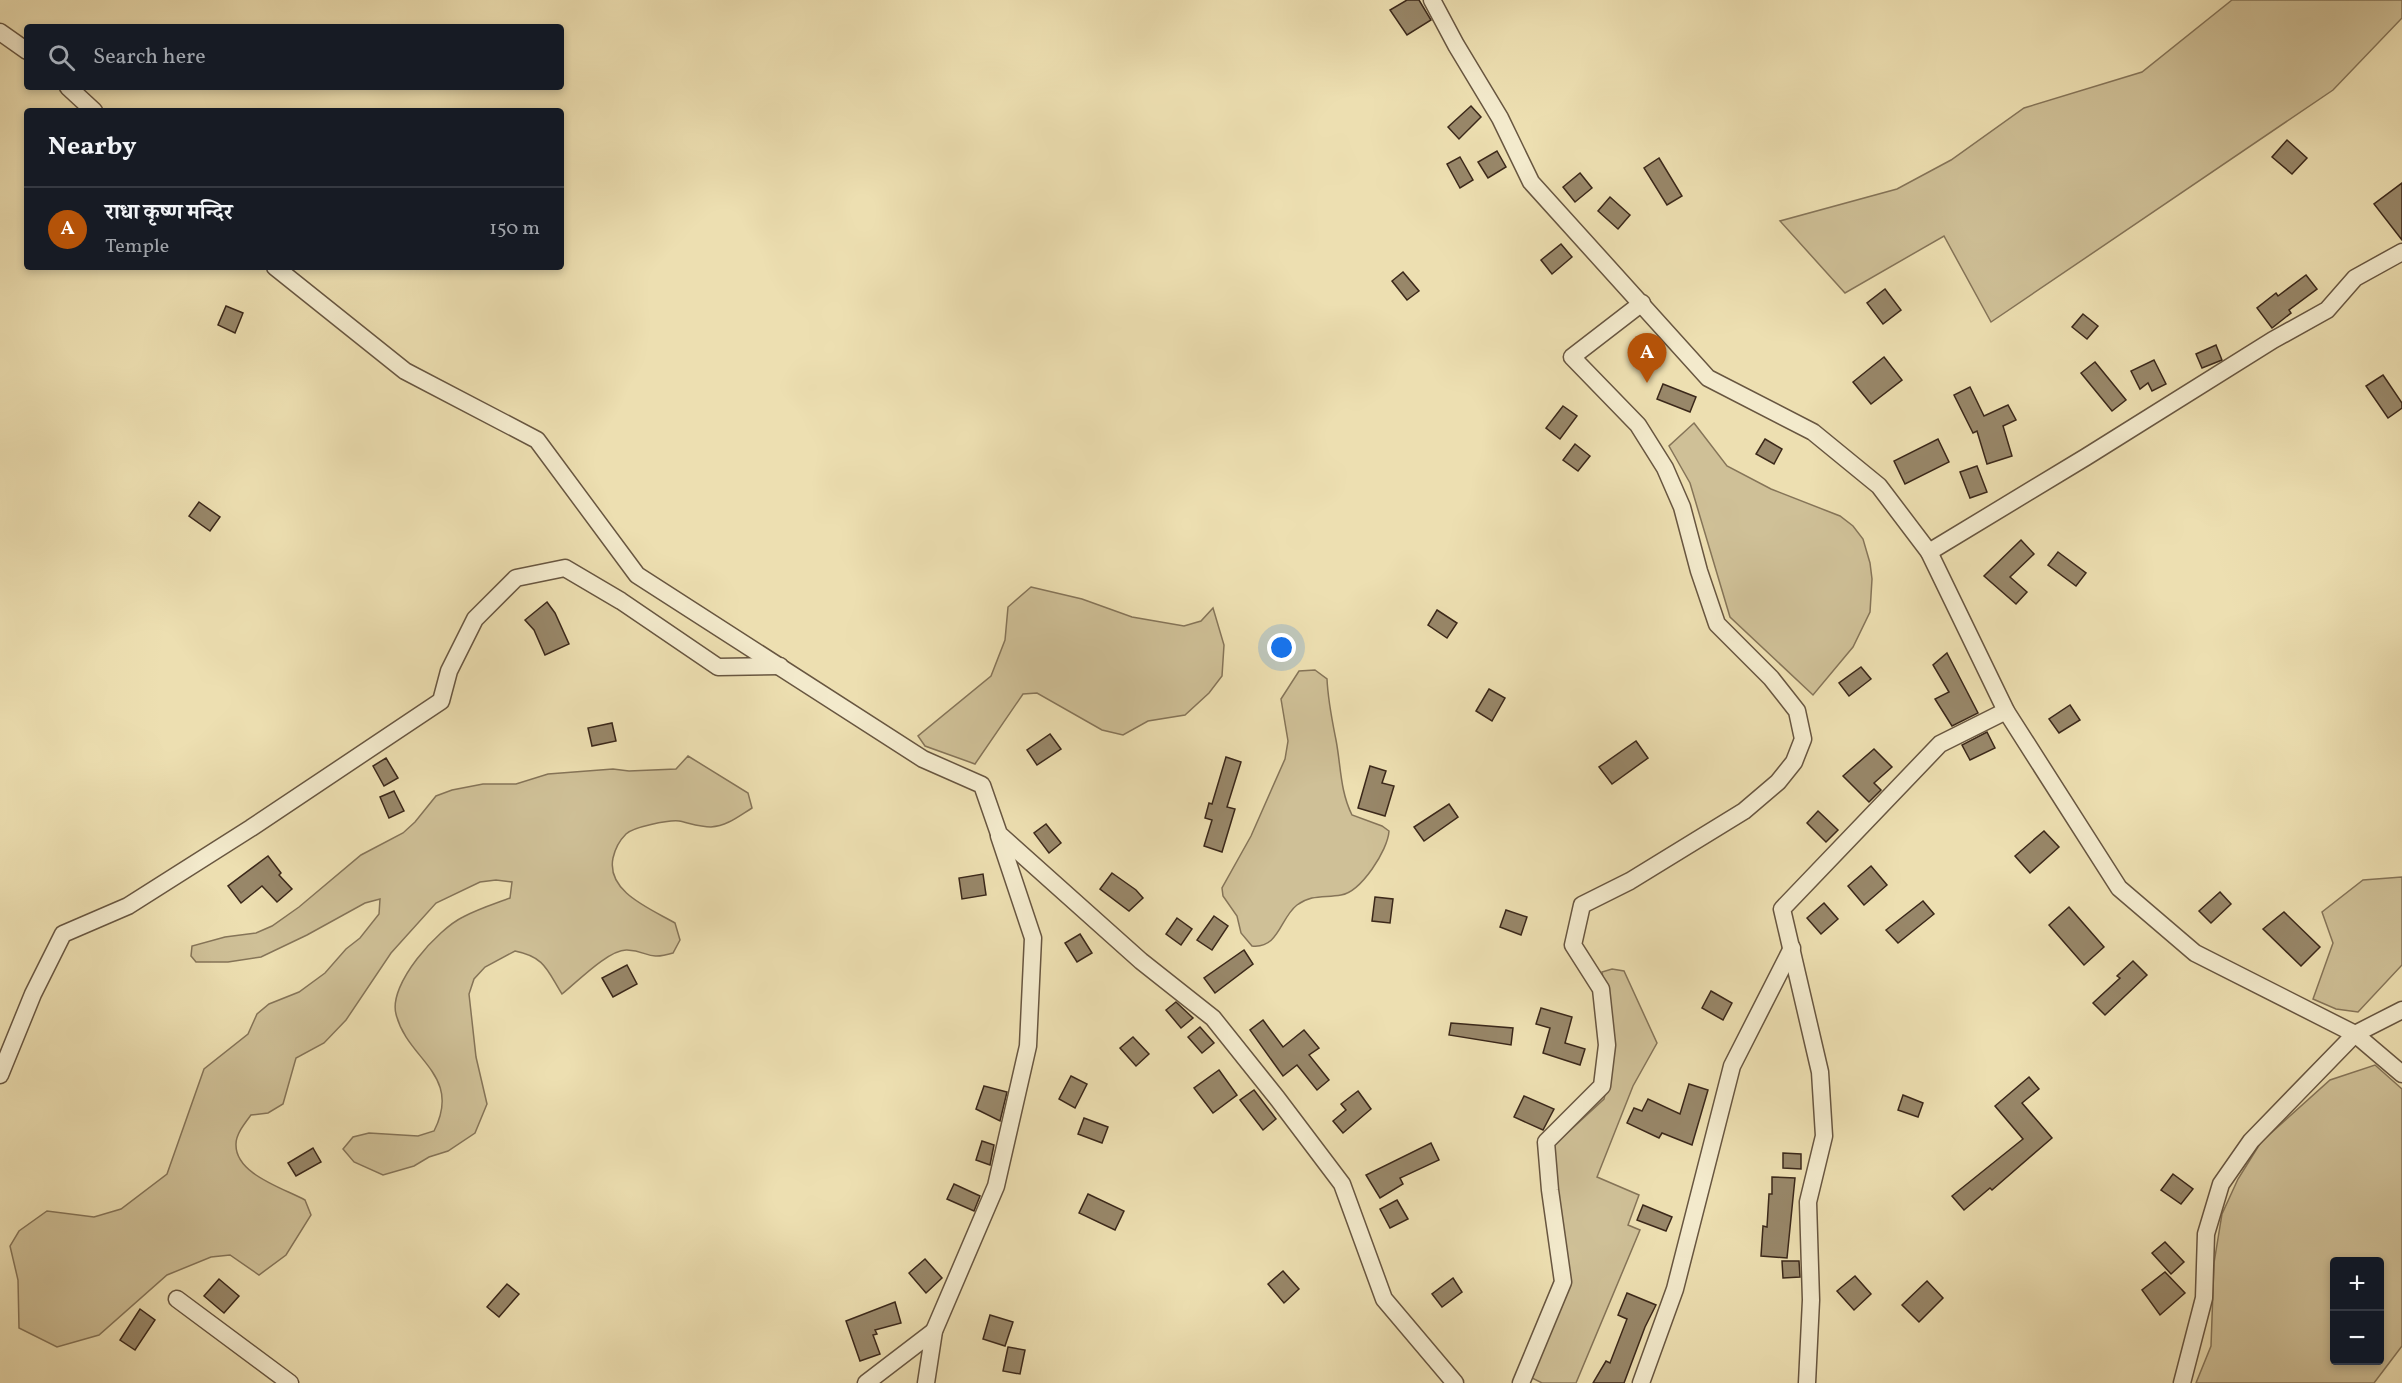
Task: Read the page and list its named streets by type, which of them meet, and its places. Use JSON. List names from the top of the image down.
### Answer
{
  "page": {
    "search": "Search here",
    "heading": "Nearby",
    "list": [
      {
        "mark": "A",
        "name": "राधा कृष्ण मन्दिर",
        "note": "Temple",
        "value": "150 m"
      }
    ],
    "pins": "A",
    "map_buttons": ["+", "−"]
  }
}
